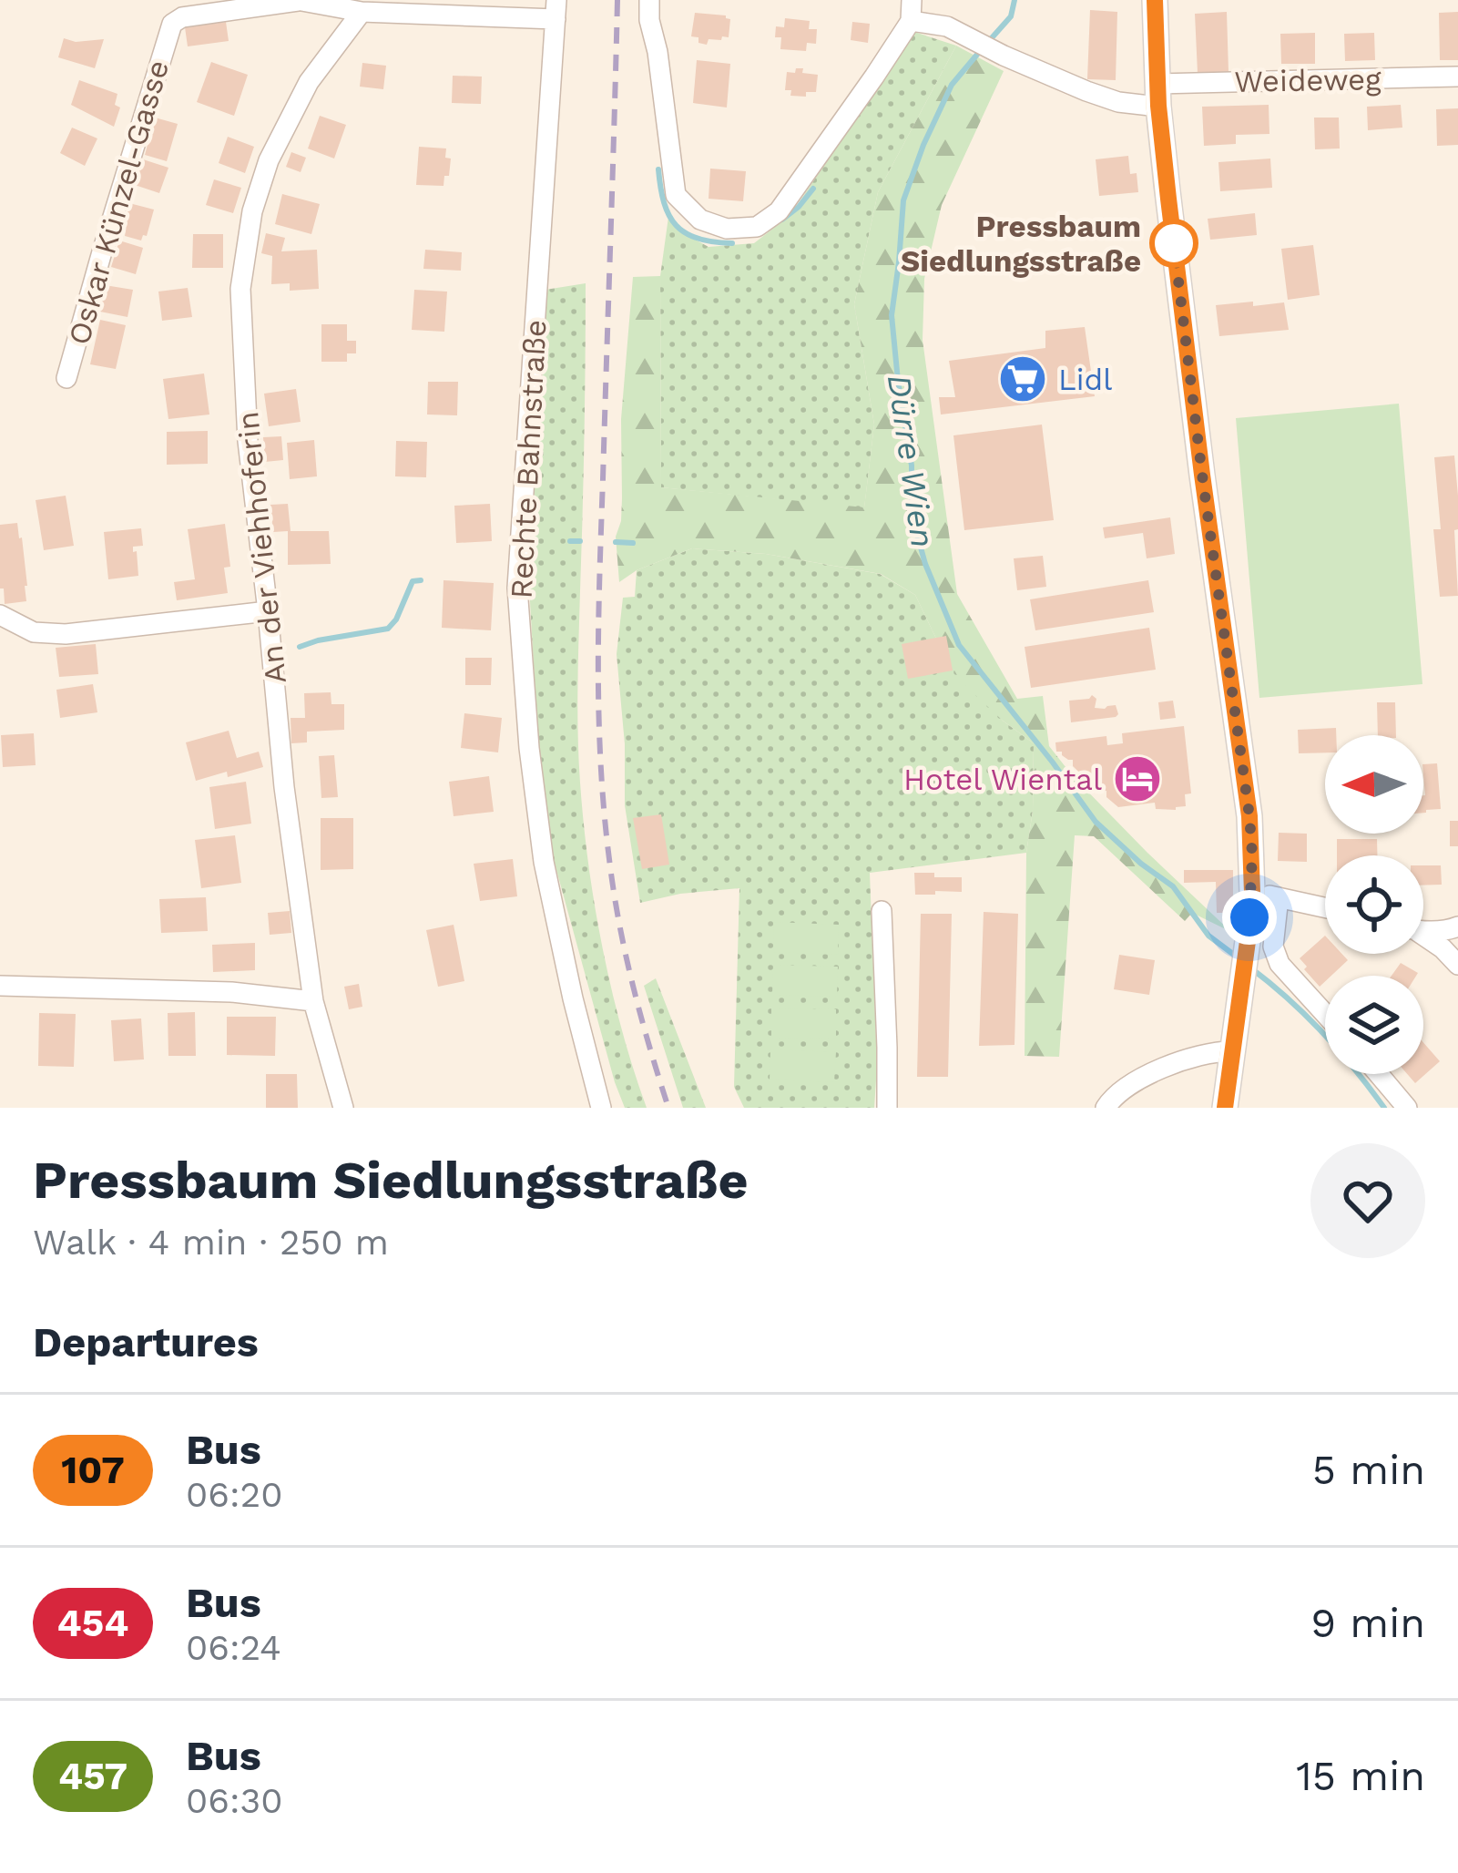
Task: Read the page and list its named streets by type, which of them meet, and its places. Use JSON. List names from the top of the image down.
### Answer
{
  "streets": {
    "street": [
      "Weideweg",
      "Oskar Künzel-Gasse",
      "Rechte Bahnstraße",
      "An der Viehhoferin"
    ]
  },
  "water": ["Dürre Wien"],
  "places": {
    "other": ["Pressbaum Siedlungsstraße"],
    "supermarket": ["Lidl"],
    "hotel": ["Hotel Wiental"]
  },
  "lines": ["bus line 107"],
  "north": "left",
  "page": {
    "heading": [
      ["Pressbaum Siedlungsstraße", "Walk · 4 min · 250 m"],
      "Departures"
    ],
    "list": [
      {
        "mark": "107",
        "name": "Bus",
        "note": "06:20",
        "value": "5 min"
      },
      {
        "mark": "454",
        "name": "Bus",
        "note": "06:24",
        "value": "9 min"
      },
      {
        "mark": "457",
        "name": "Bus",
        "note": "06:30",
        "value": "15 min"
      }
    ]
  }
}
